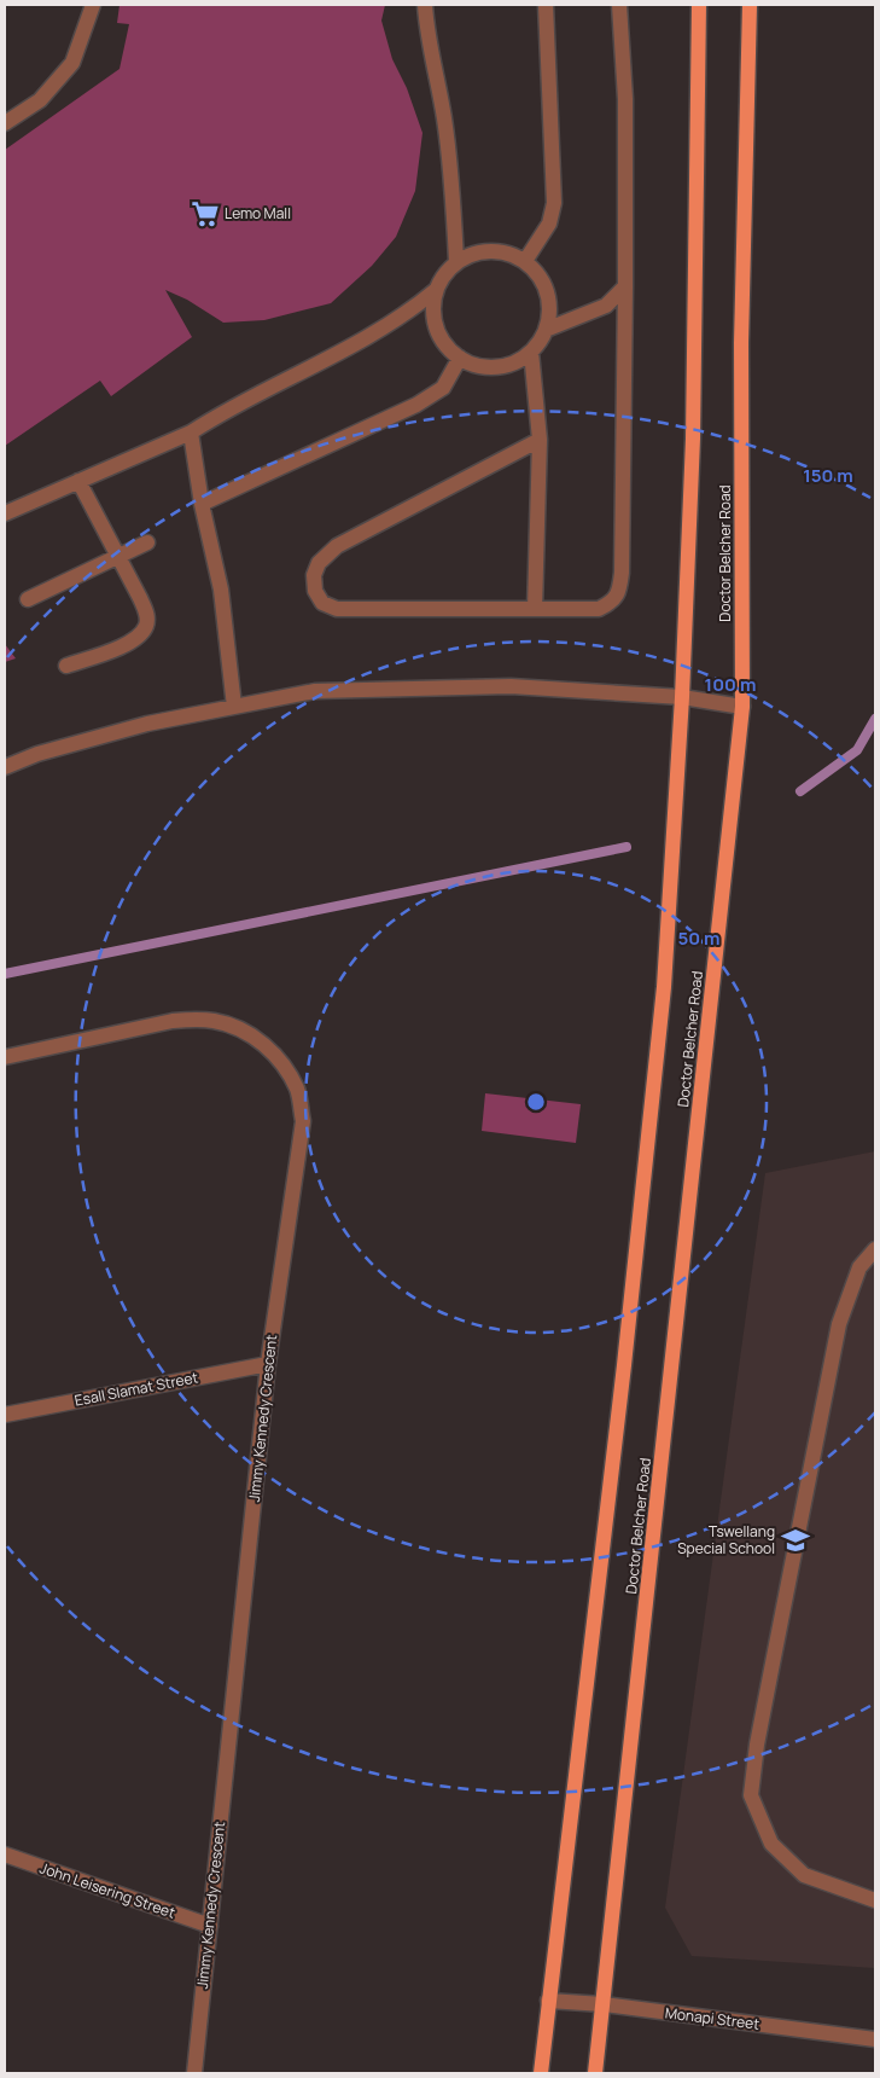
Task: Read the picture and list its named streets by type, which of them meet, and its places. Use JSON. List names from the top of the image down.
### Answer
{
  "streets": {
    "main road": ["Doctor Belcher Road"],
    "street": [
      "Esall Slamat Street",
      "Jimmy Kennedy Crescent",
      "John Leisering Street",
      "Monapi Street"
    ]
  },
  "crossings": [
    ["Doctor Belcher Road", "Monapi Street"],
    ["Esall Slamat Street", "Jimmy Kennedy Crescent"],
    ["Jimmy Kennedy Crescent", "John Leisering Street"]
  ],
  "places": {
    "supermarket": ["Lemo Mall"],
    "school or university": ["Tswellang Special School"]
  },
  "rings": ["150 m", "100 m", "50 m"]
}
